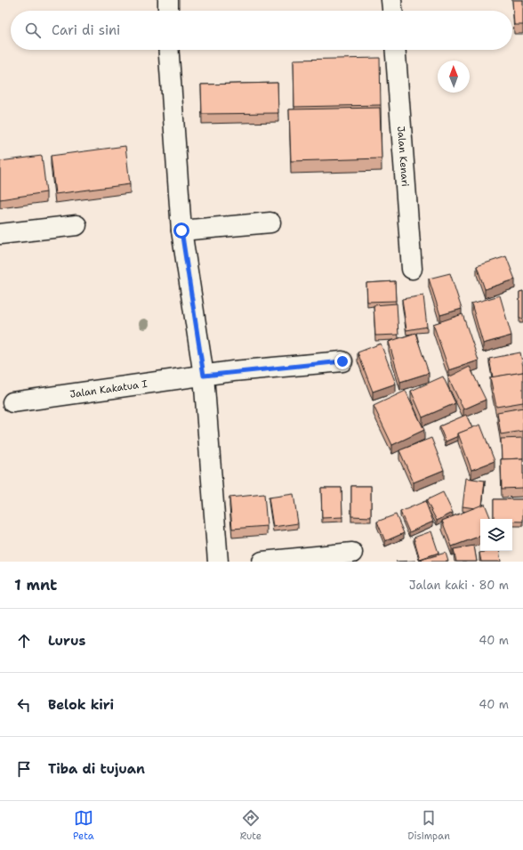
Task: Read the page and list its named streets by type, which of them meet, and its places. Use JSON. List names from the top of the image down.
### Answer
{
  "streets": {
    "street": ["Jalan Kenari", "Jalan Kakatua I"]
  },
  "north": "top",
  "page": {
    "search": "Cari di sini",
    "heading": ["1 mnt", "Jalan kaki · 80 m"],
    "list": [
      ["Lurus", "40 m"],
      ["Belok kiri", "40 m"],
      "Tiba di tujuan"
    ],
    "nav": ["Peta", "Rute", "Disimpan"]
  }
}
